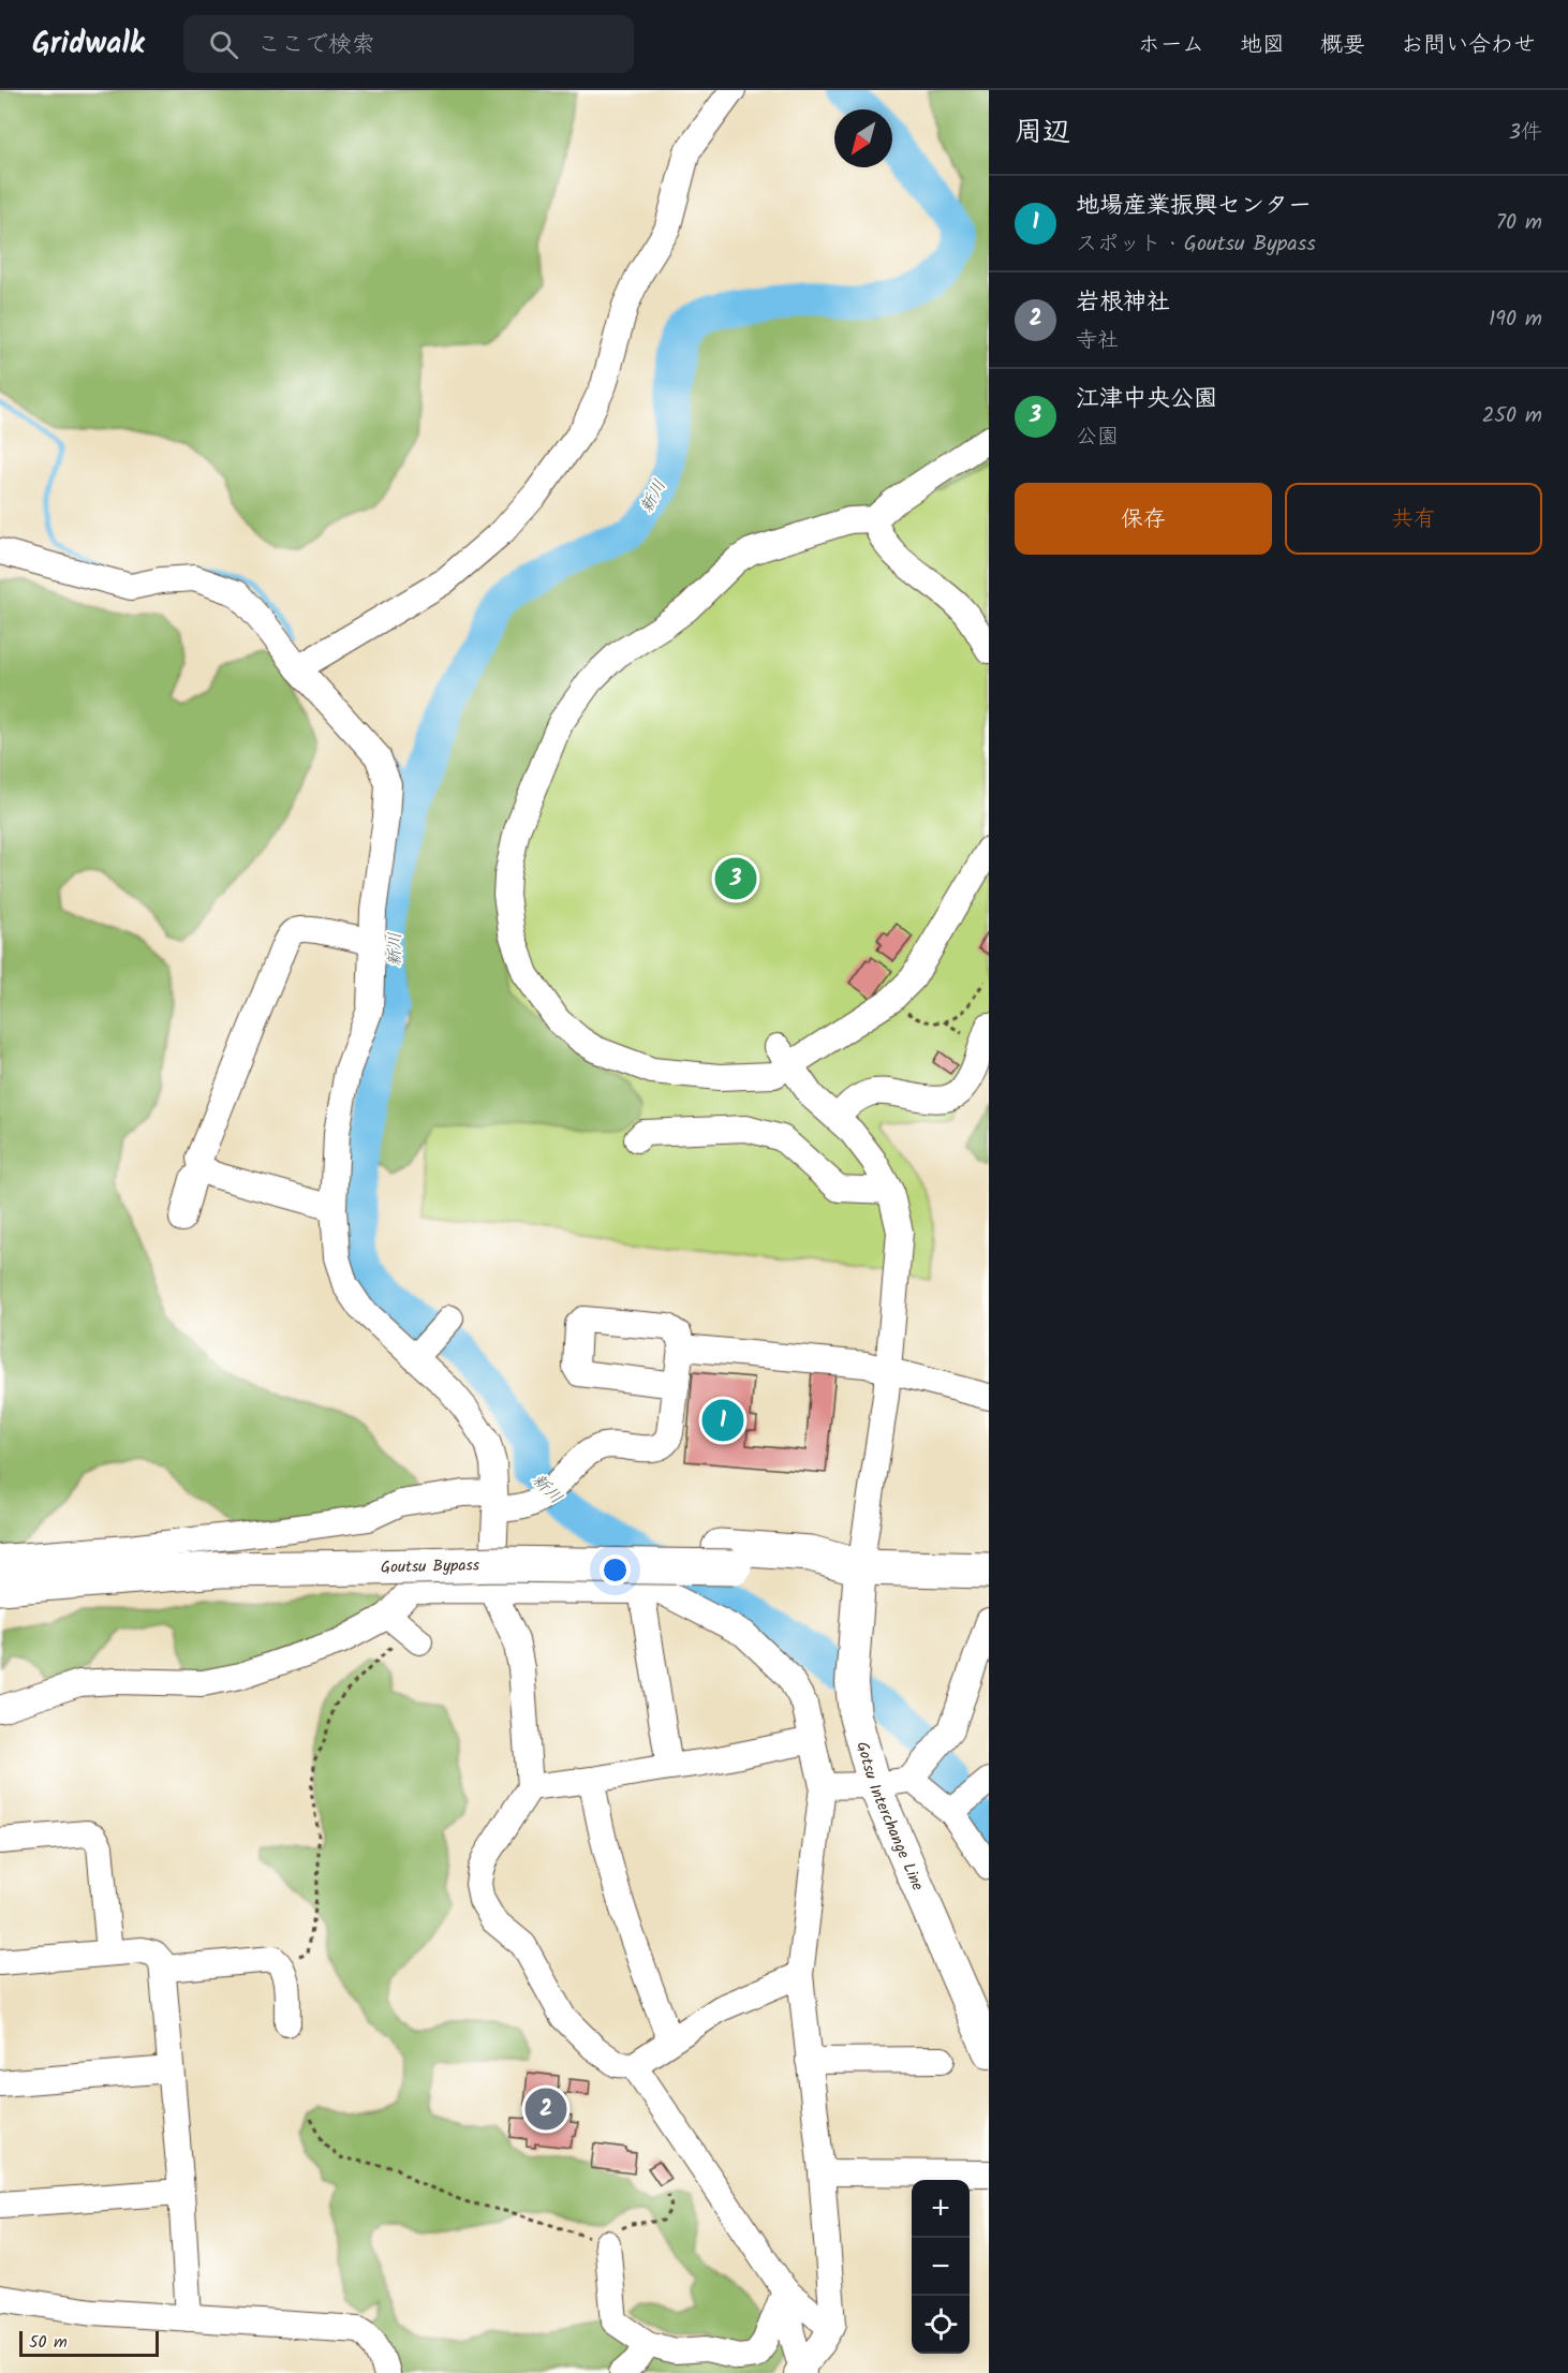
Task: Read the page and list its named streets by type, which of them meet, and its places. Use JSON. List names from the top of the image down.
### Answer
{
  "streets": {
    "highway": ["Goutsu Bypass"],
    "main road": ["Gotsu Interchange Line"]
  },
  "crossings": [
    ["Goutsu Bypass", "Gotsu Interchange Line"]
  ],
  "water": ["新川"],
  "scale_bar": "50 m",
  "north": "bottom left",
  "page": {
    "header": "Gridwalk",
    "search": "ここで検索",
    "nav": [
      "ホーム",
      "地図",
      "概要",
      "お問い合わせ"
    ],
    "heading": ["周辺", "3件"],
    "list": [
      {
        "mark": "1",
        "name": "地場産業振興センター",
        "note": "スポット · Goutsu Bypass",
        "value": "70 m"
      },
      {
        "mark": "2",
        "name": "岩根神社",
        "note": "寺社",
        "value": "190 m"
      },
      {
        "mark": "3",
        "name": "江津中央公園",
        "note": "公園",
        "value": "250 m"
      }
    ],
    "buttons": ["保存", "共有"],
    "pins": ["3", "1", "2"],
    "map_buttons": ["+", "−"],
    "scale": "50 m"
  }
}
